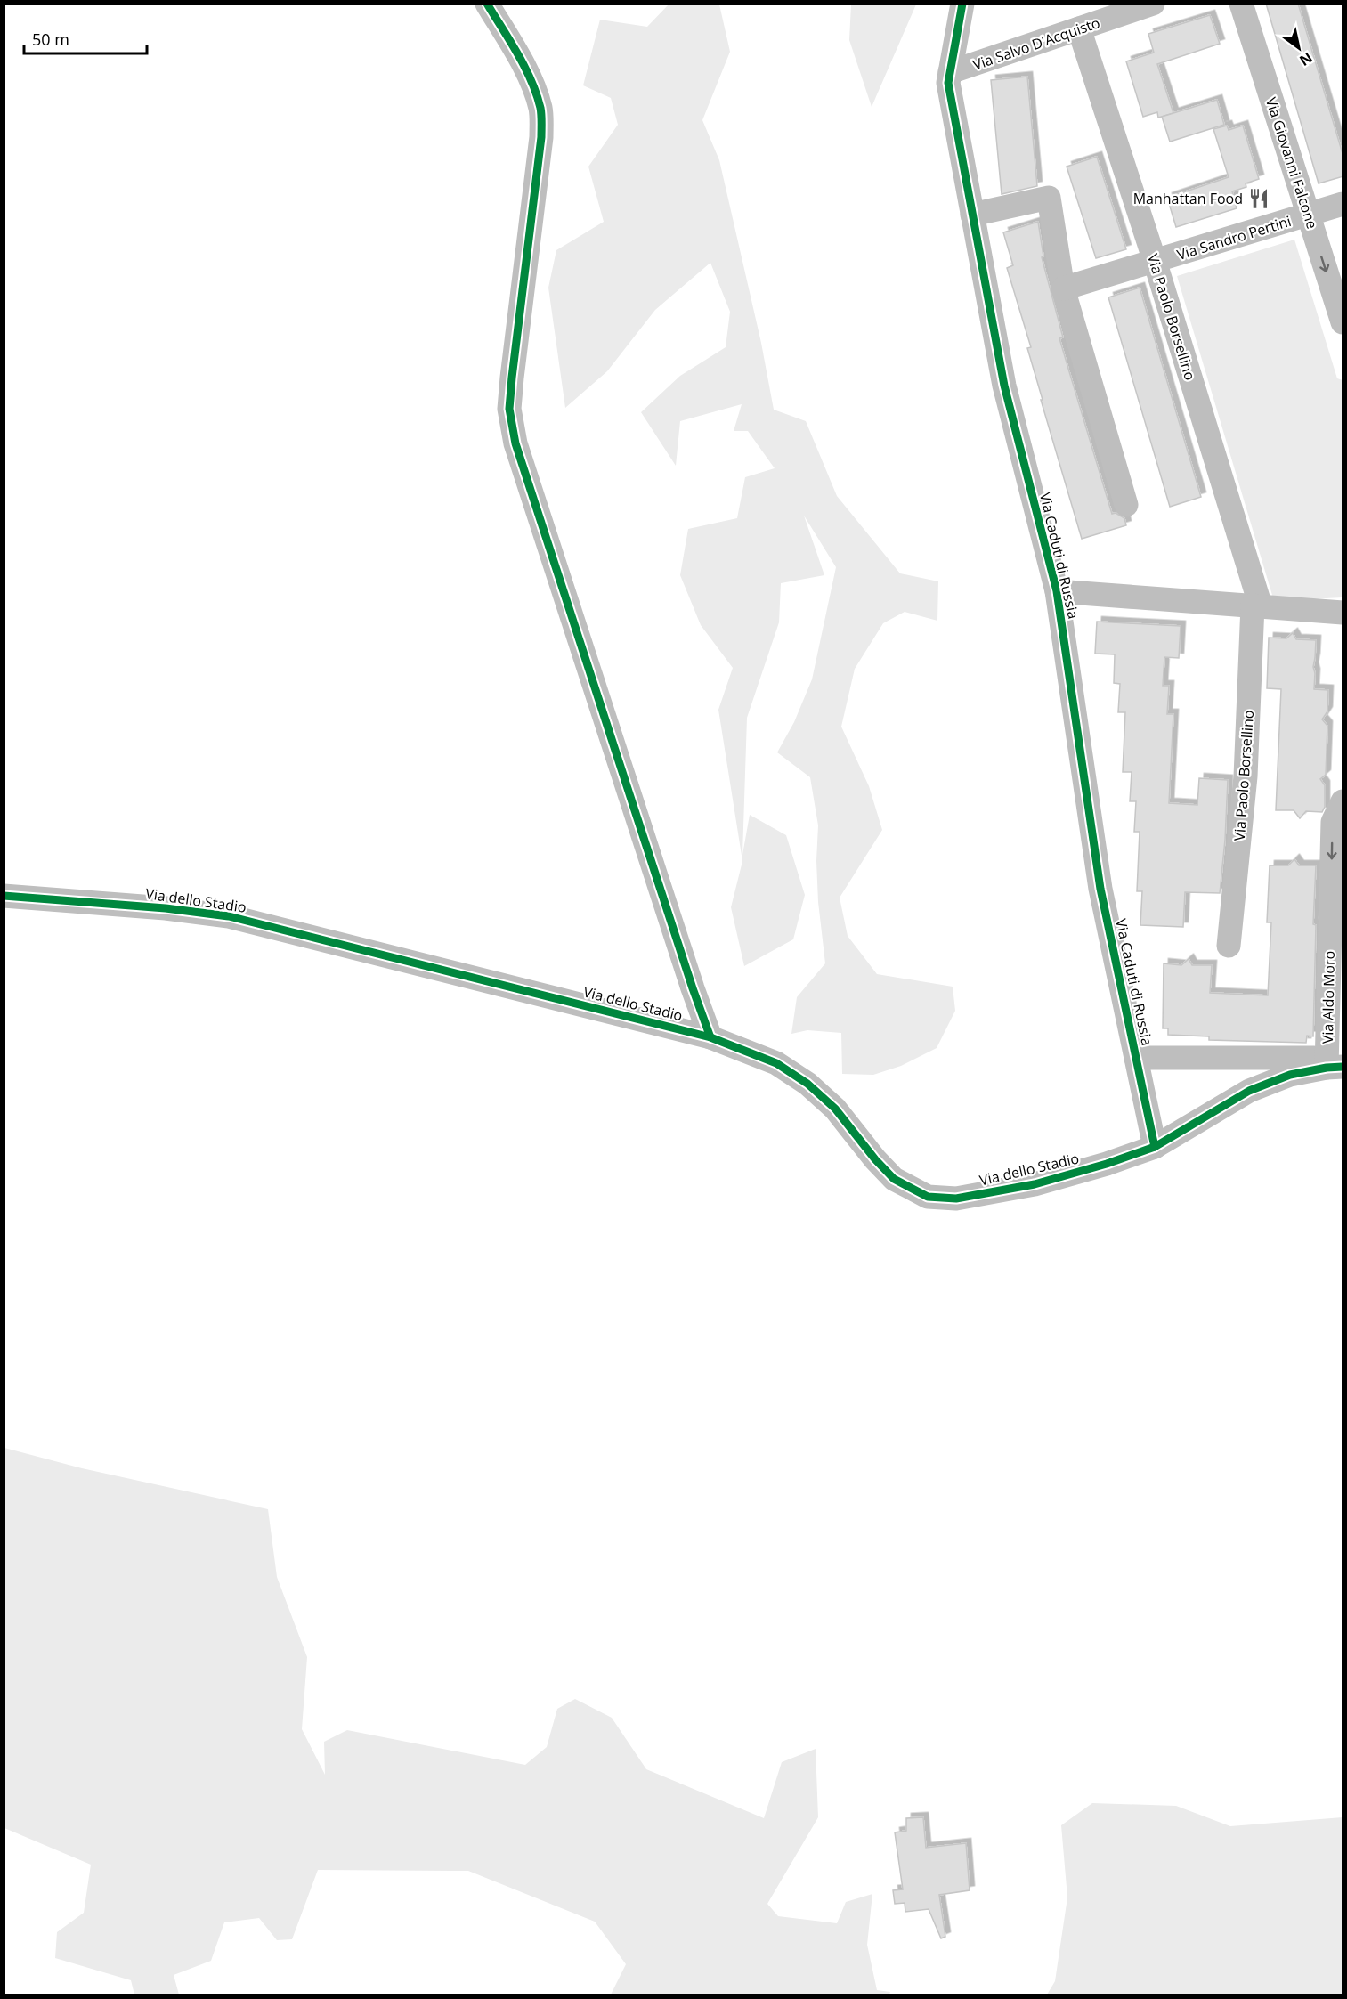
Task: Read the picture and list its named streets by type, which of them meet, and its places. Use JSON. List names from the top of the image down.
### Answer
{
  "streets": {
    "street": [
      "Via Salvo D'Acquisto",
      "Via Giovanni Falcone",
      "Via Sandro Pertini",
      "Via Paolo Borsellino",
      "Via Caduti di Russia",
      "Via dello Stadio",
      "Via Aldo Moro"
    ]
  },
  "crossings": [
    ["Via Salvo D'Acquisto", "Via Paolo Borsellino"],
    ["Via Salvo D'Acquisto", "Via Caduti di Russia"],
    ["Via Giovanni Falcone", "Via Sandro Pertini"],
    ["Via Sandro Pertini", "Via Paolo Borsellino"],
    ["Via Caduti di Russia", "Via dello Stadio"],
    ["Via dello Stadio", "Via Aldo Moro"]
  ],
  "one_way": ["Via Aldo Moro"],
  "places": {
    "restaurant": ["Manhattan Food"]
  },
  "scale_bar": "50 m",
  "north": "bottom right"
}
